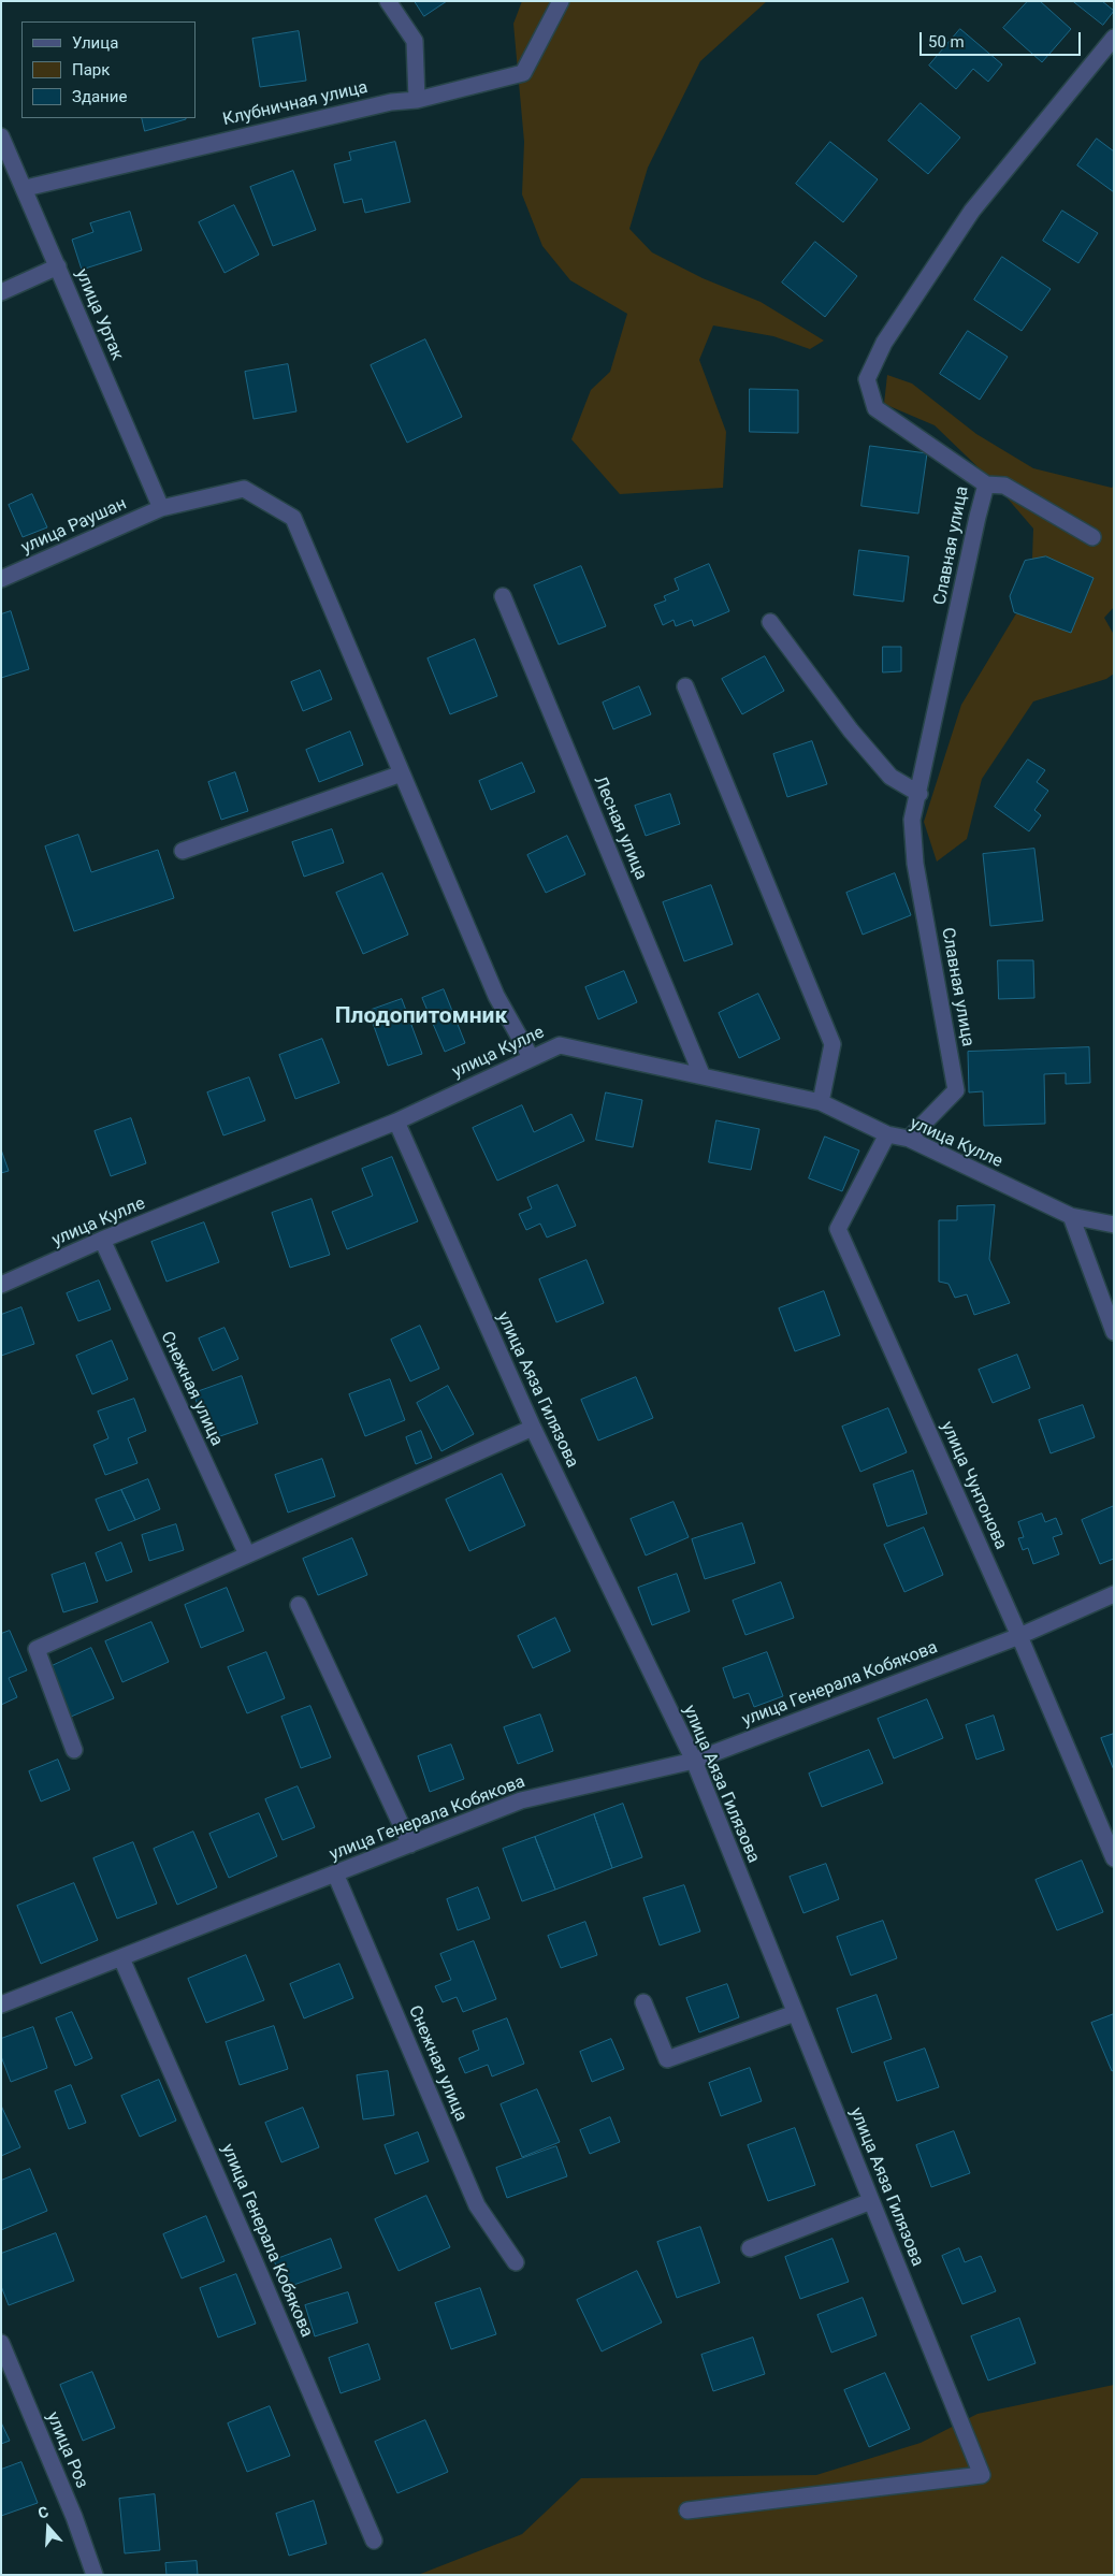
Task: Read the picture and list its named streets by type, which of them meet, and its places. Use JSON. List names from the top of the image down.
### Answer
{
  "streets": {
    "street": [
      "Клубничная улица",
      "улица Уртак",
      "улица Раушан",
      "Славная улица",
      "Лесная улица",
      "улица Кулле",
      "Снежная улица",
      "улица Аяза Гилязова",
      "улица Чунтонова",
      "улица Генерала Кобякова",
      "улица Роз"
    ]
  },
  "crossings": [
    ["Клубничная улица", "улица Уртак"],
    ["улица Уртак", "улица Раушан"],
    ["улица Раушан", "улица Кулле"],
    ["Славная улица", "улица Кулле"],
    ["Лесная улица", "улица Кулле"],
    ["улица Кулле", "Снежная улица"],
    ["улица Кулле", "улица Аяза Гилязова"],
    ["улица Кулле", "улица Чунтонова"],
    ["Снежная улица", "улица Генерала Кобякова"],
    ["улица Аяза Гилязова", "улица Генерала Кобякова"],
    ["улица Чунтонова", "улица Генерала Кобякова"]
  ],
  "districts": ["Плодопитомник"],
  "legend": ["Улица", "Парк", "Здание"],
  "scale_bar": "50 m",
  "north": "top"
}
